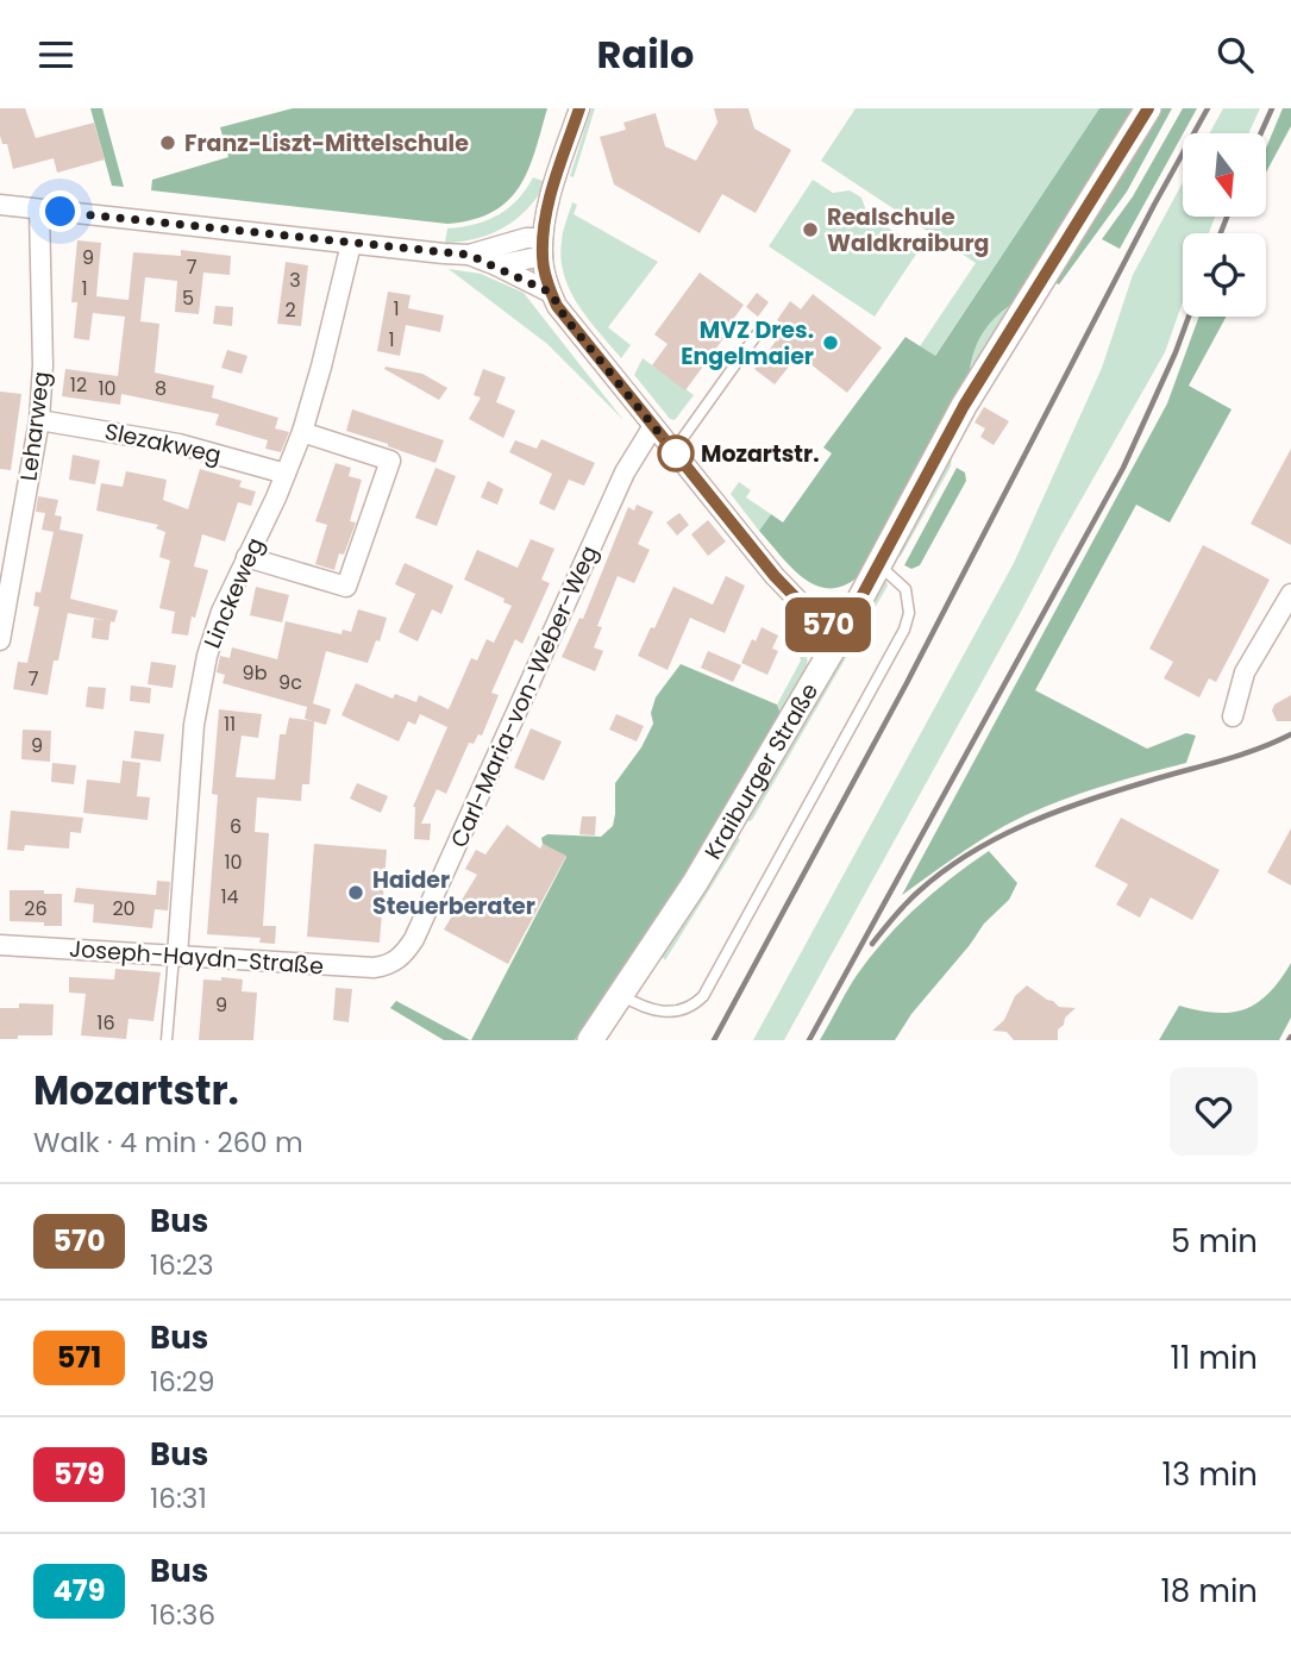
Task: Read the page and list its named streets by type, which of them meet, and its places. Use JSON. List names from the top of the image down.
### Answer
{
  "streets": {
    "main road": ["Kraiburger Straße"],
    "street": [
      "Leharweg",
      "Slezakweg",
      "Linckeweg",
      "Carl-Maria-von-Weber-Weg",
      "Joseph-Haydn-Straße"
    ]
  },
  "crossings": [
    ["Leharweg", "Slezakweg"],
    ["Slezakweg", "Linckeweg"],
    ["Linckeweg", "Joseph-Haydn-Straße"],
    ["Carl-Maria-von-Weber-Weg", "Joseph-Haydn-Straße"]
  ],
  "places": [
    "Franz-Liszt-Mittelschule",
    "Realschule Waldkraiburg",
    "MVZ Dres. Engelmaier",
    "Mozartstr.",
    "Haider Steuerberater"
  ],
  "lines": ["bus line 570"],
  "house_numbers": [
    "9",
    "7",
    "3",
    "1",
    "5",
    "1",
    "2",
    "1",
    "12",
    "10",
    "8",
    "9b",
    "7",
    "9c",
    "11",
    "9",
    "6",
    "10",
    "14",
    "26",
    "20",
    "9",
    "16"
  ],
  "north": "bottom",
  "page": {
    "header": "Railo",
    "on_map": "570",
    "heading": ["Mozartstr.", "Walk · 4 min · 260 m"],
    "list": [
      {
        "mark": "570",
        "name": "Bus",
        "note": "16:23",
        "value": "5 min"
      },
      {
        "mark": "571",
        "name": "Bus",
        "note": "16:29",
        "value": "11 min"
      },
      {
        "mark": "579",
        "name": "Bus",
        "note": "16:31",
        "value": "13 min"
      },
      {
        "mark": "479",
        "name": "Bus",
        "note": "16:36",
        "value": "18 min"
      }
    ]
  }
}
